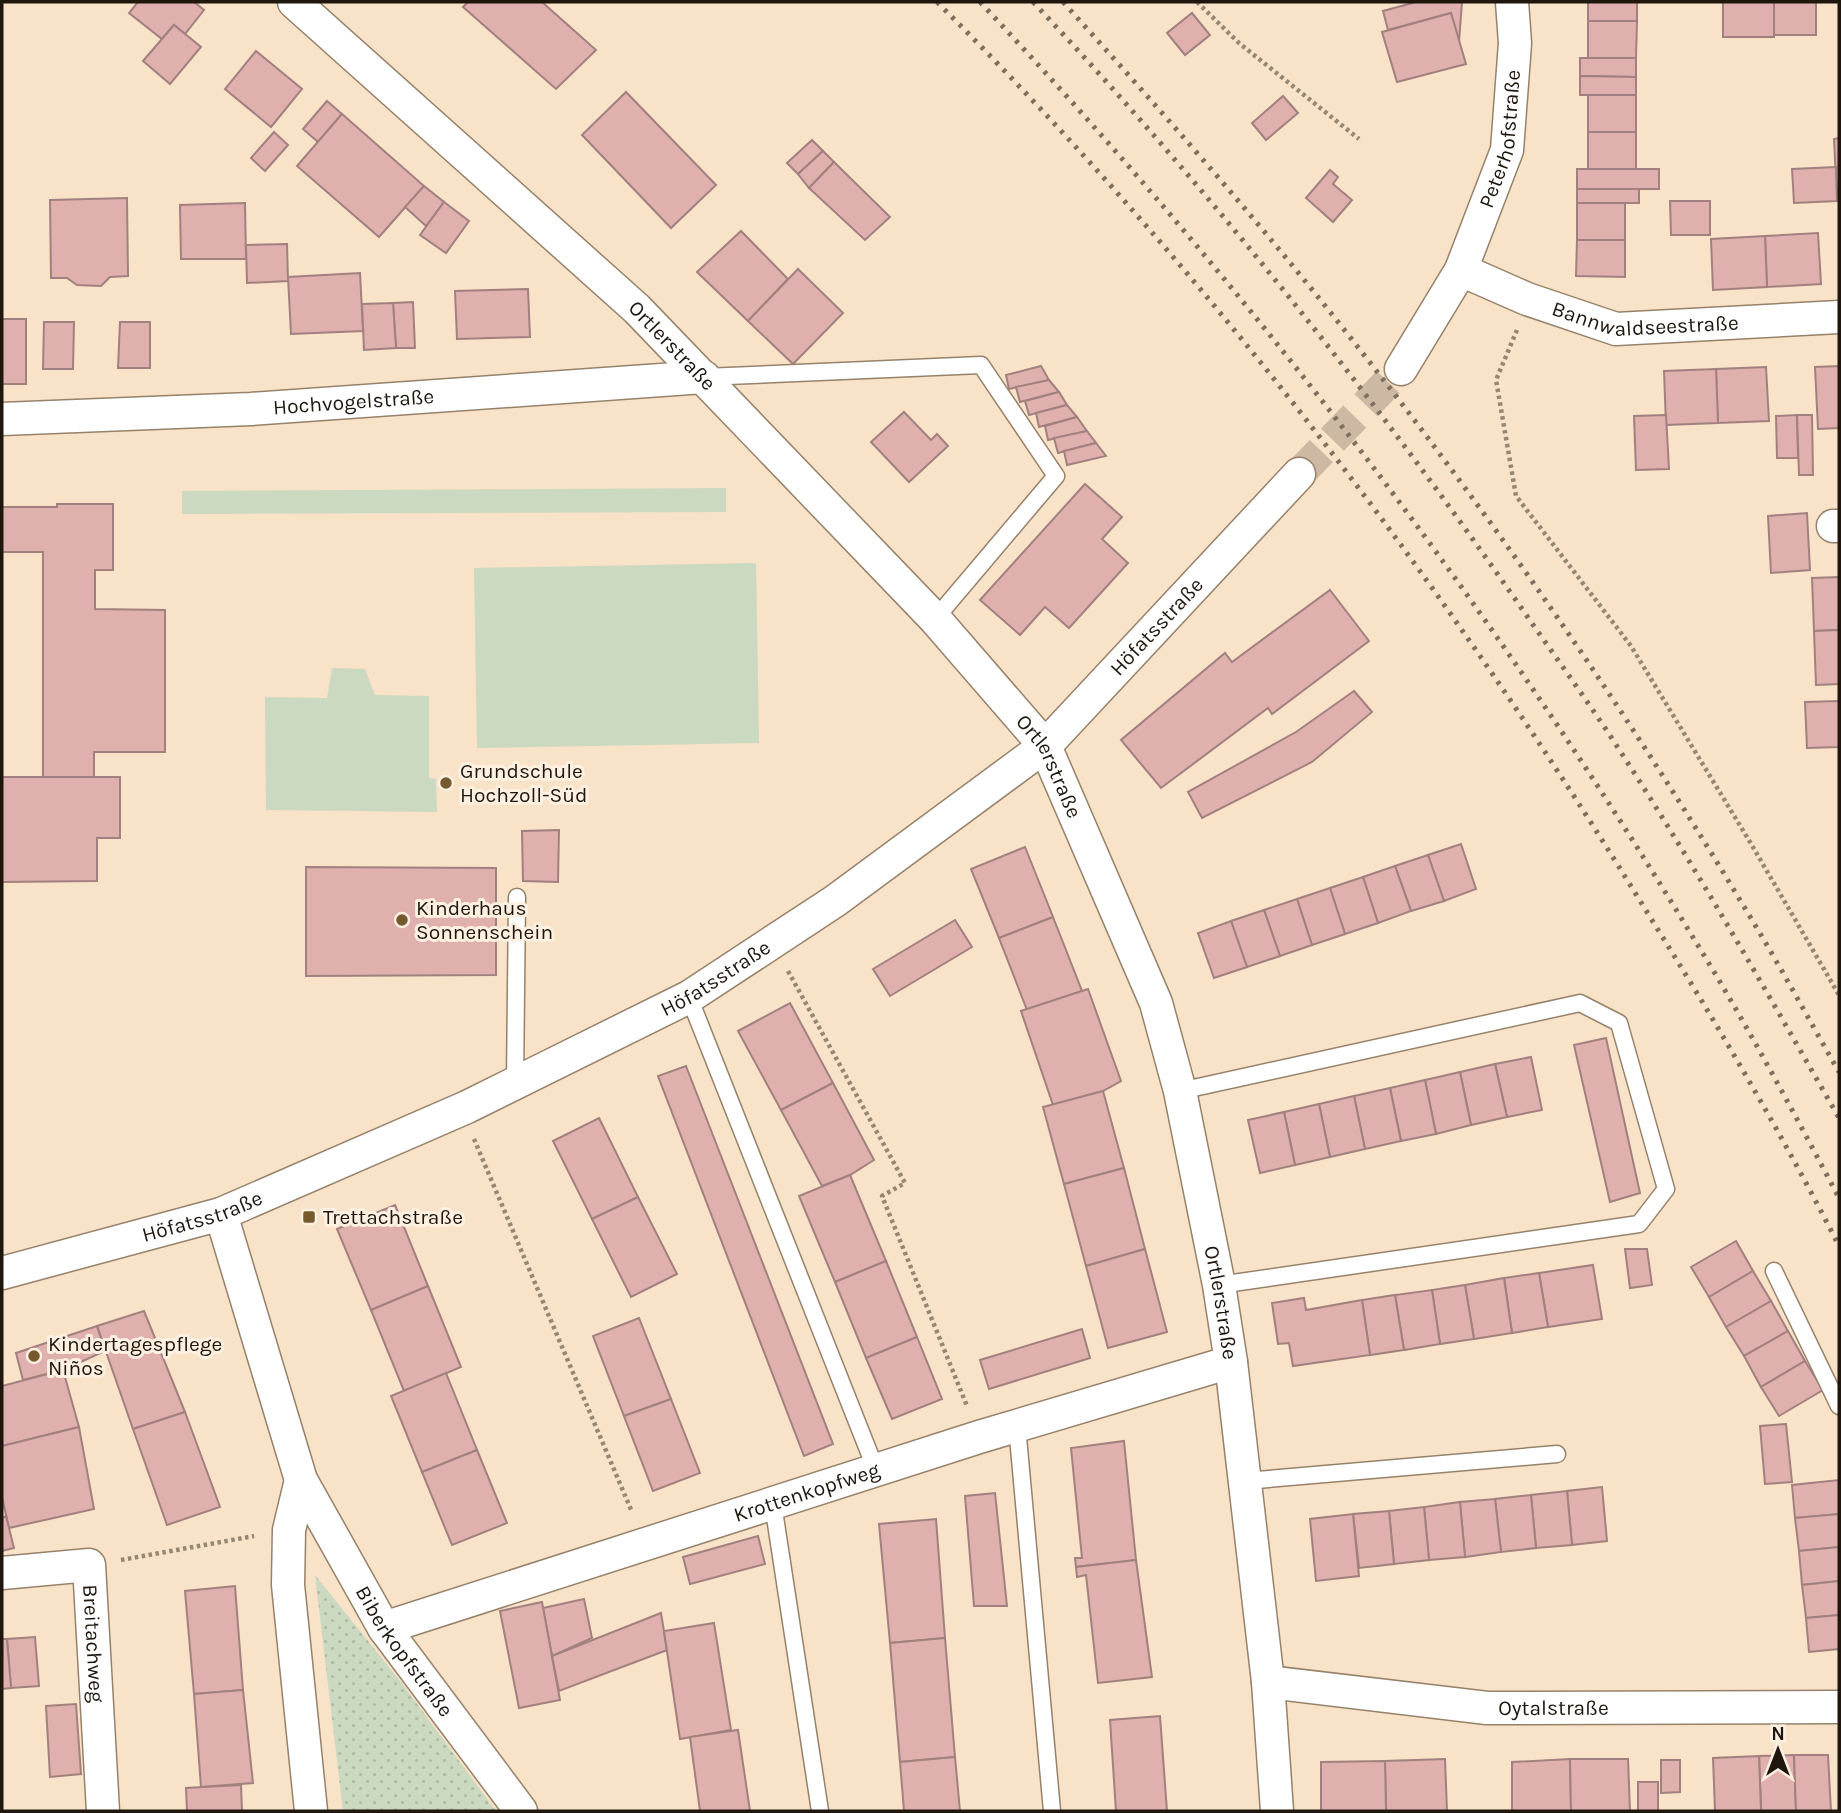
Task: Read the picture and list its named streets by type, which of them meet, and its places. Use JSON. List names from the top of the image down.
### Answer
{
  "streets": {
    "street": [
      "Peterhofstraße",
      "Bannwaldseestraße",
      "Ortlerstraße",
      "Hochvogelstraße",
      "Höfatsstraße",
      "Krottenkopfweg",
      "Breitachweg",
      "Biberkopfstraße",
      "Oytalstraße"
    ]
  },
  "crossings": [
    ["Peterhofstraße", "Bannwaldseestraße"],
    ["Ortlerstraße", "Hochvogelstraße"],
    ["Ortlerstraße", "Höfatsstraße"],
    ["Ortlerstraße", "Krottenkopfweg"],
    ["Ortlerstraße", "Oytalstraße"],
    ["Höfatsstraße", "Biberkopfstraße"],
    ["Krottenkopfweg", "Biberkopfstraße"]
  ],
  "places": {
    "other": ["Grundschule Hochzoll-Süd", "Kinderhaus Sonnenschein", "Kindertagespflege Niños"],
    "transit": ["Trettachstraße"]
  },
  "north": "top"
}
